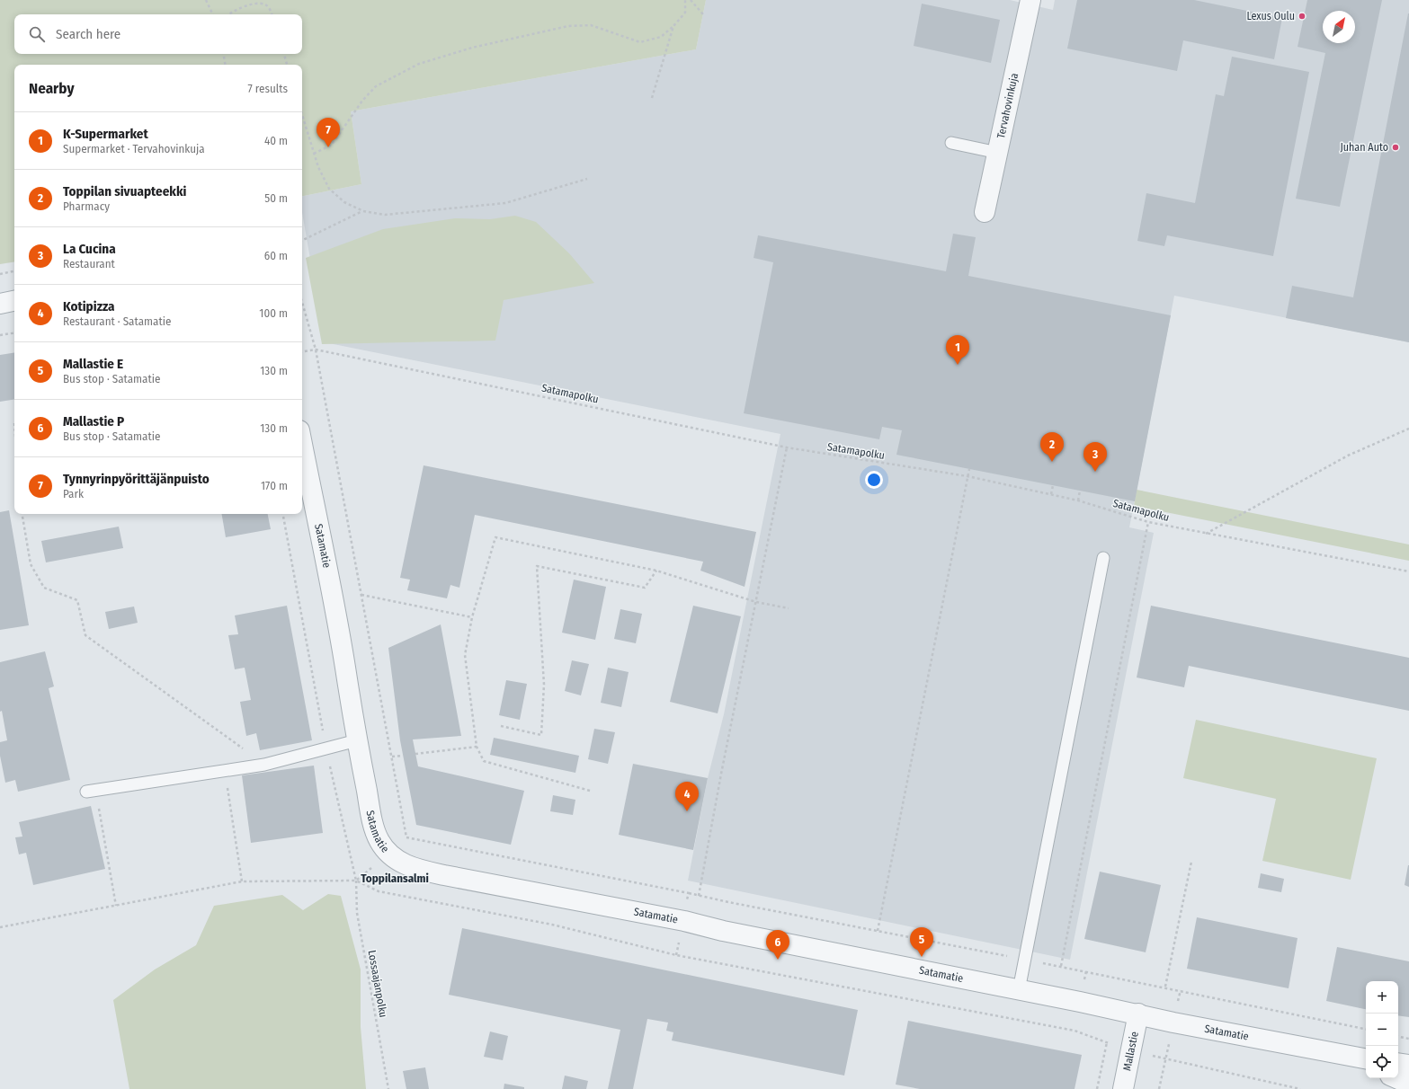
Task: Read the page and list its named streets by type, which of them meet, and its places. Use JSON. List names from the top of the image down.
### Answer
{
  "streets": {
    "street": ["Tervahovinkuja", "Satamatie", "Mallastie"],
    "path": ["Satamapolku", "Lossaajanpolku"]
  },
  "crossings": [
    ["Satamatie", "Mallastie"]
  ],
  "districts": ["Toppilansalmi"],
  "places": ["Lexus Oulu", "Juhan Auto"],
  "north": "top right",
  "page": {
    "search": "Search here",
    "heading": ["Nearby", "7 results"],
    "list": [
      {
        "mark": "1",
        "name": "K-Supermarket",
        "note": "Supermarket · Tervahovinkuja",
        "value": "40 m"
      },
      {
        "mark": "2",
        "name": "Toppilan sivuapteekki",
        "note": "Pharmacy",
        "value": "50 m"
      },
      {
        "mark": "3",
        "name": "La Cucina",
        "note": "Restaurant",
        "value": "60 m"
      },
      {
        "mark": "4",
        "name": "Kotipizza",
        "note": "Restaurant · Satamatie",
        "value": "100 m"
      },
      {
        "mark": "5",
        "name": "Mallastie E",
        "note": "Bus stop · Satamatie",
        "value": "130 m"
      },
      {
        "mark": "6",
        "name": "Mallastie P",
        "note": "Bus stop · Satamatie",
        "value": "130 m"
      },
      {
        "mark": "7",
        "name": "Tynnyrinpyörittäjänpuisto",
        "note": "Park",
        "value": "170 m"
      }
    ],
    "pins": [
      "7",
      "1",
      "2",
      "3",
      "4",
      "5",
      "6"
    ],
    "map_buttons": ["+", "−"]
  }
}
